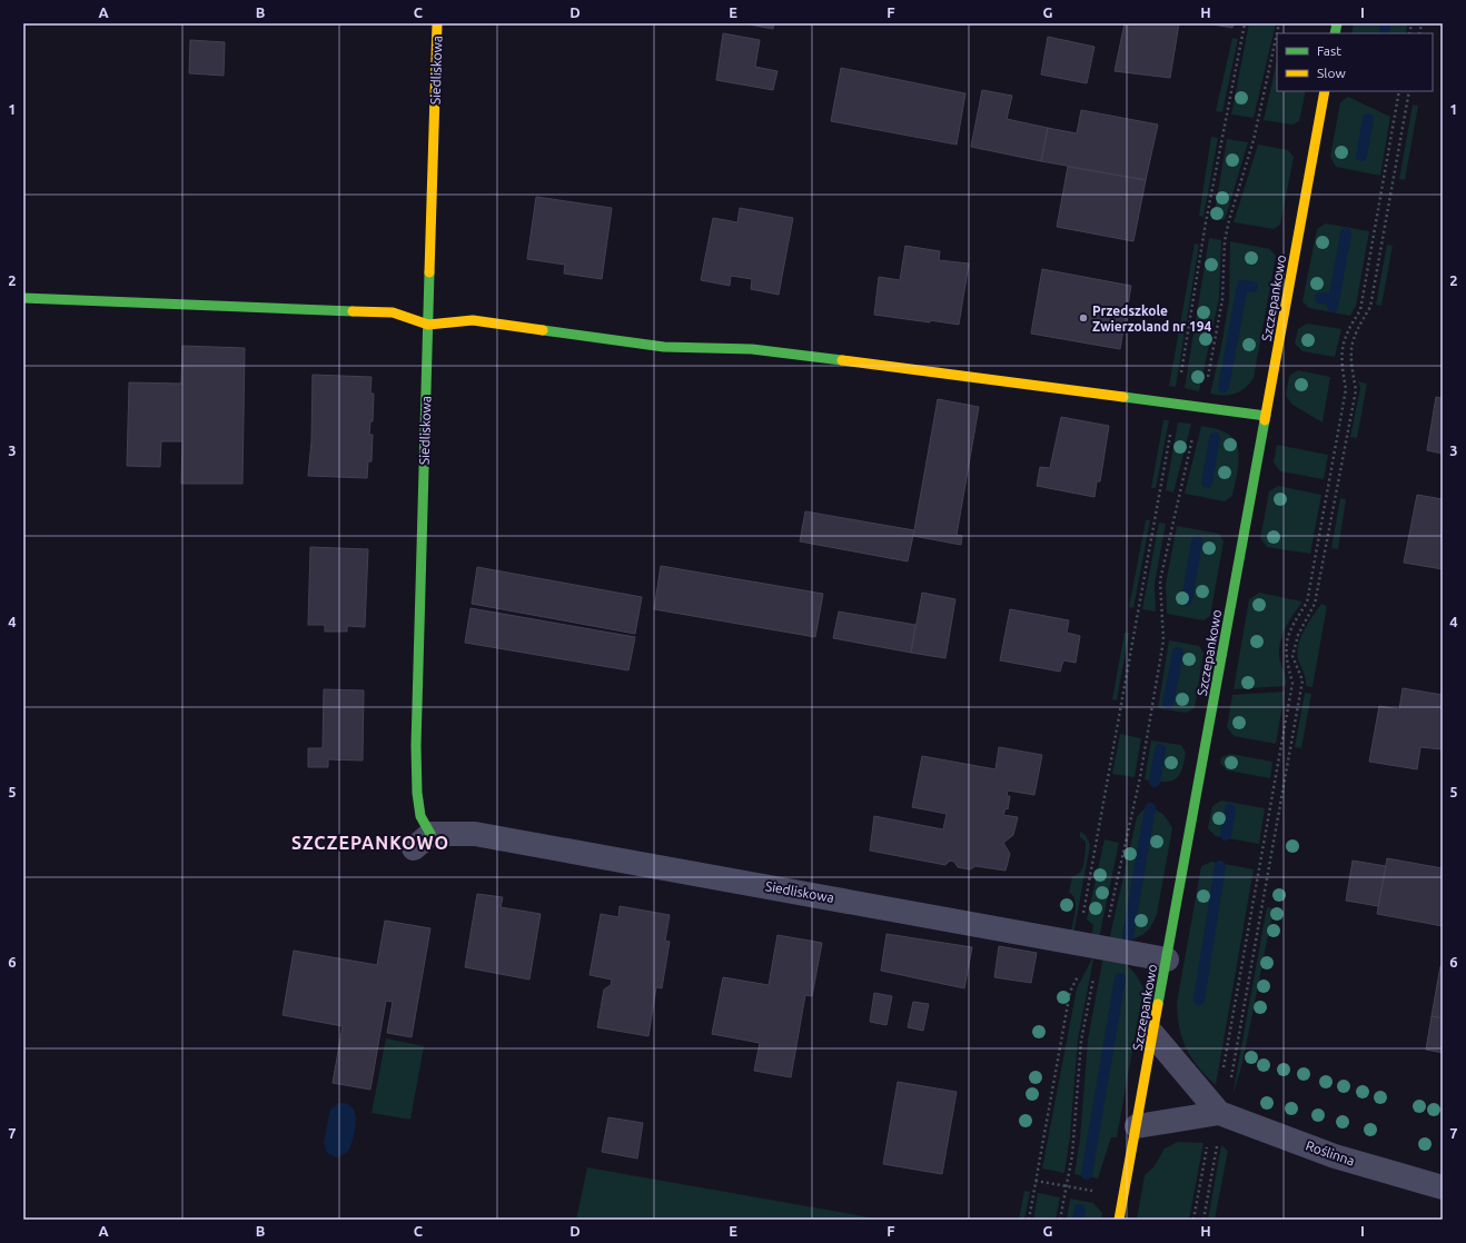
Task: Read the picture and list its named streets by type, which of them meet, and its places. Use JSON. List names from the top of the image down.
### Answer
{
  "streets": {
    "street": ["Siedliskowa", "Szczepankowo", "Roślinna"]
  },
  "crossings": [
    ["Siedliskowa", "Szczepankowo"],
    ["Szczepankowo", "Roślinna"]
  ],
  "districts": ["SZCZEPANKOWO"],
  "places": ["Przedszkole Zwierzoland nr 194"],
  "legend": ["Fast", "Slow"],
  "grid": {
    "columns": [
      "A",
      "B",
      "C",
      "D",
      "E",
      "F",
      "G",
      "H",
      "I"
    ],
    "rows": [
      "1",
      "2",
      "3",
      "4",
      "5",
      "6",
      "7"
    ]
  }
}
